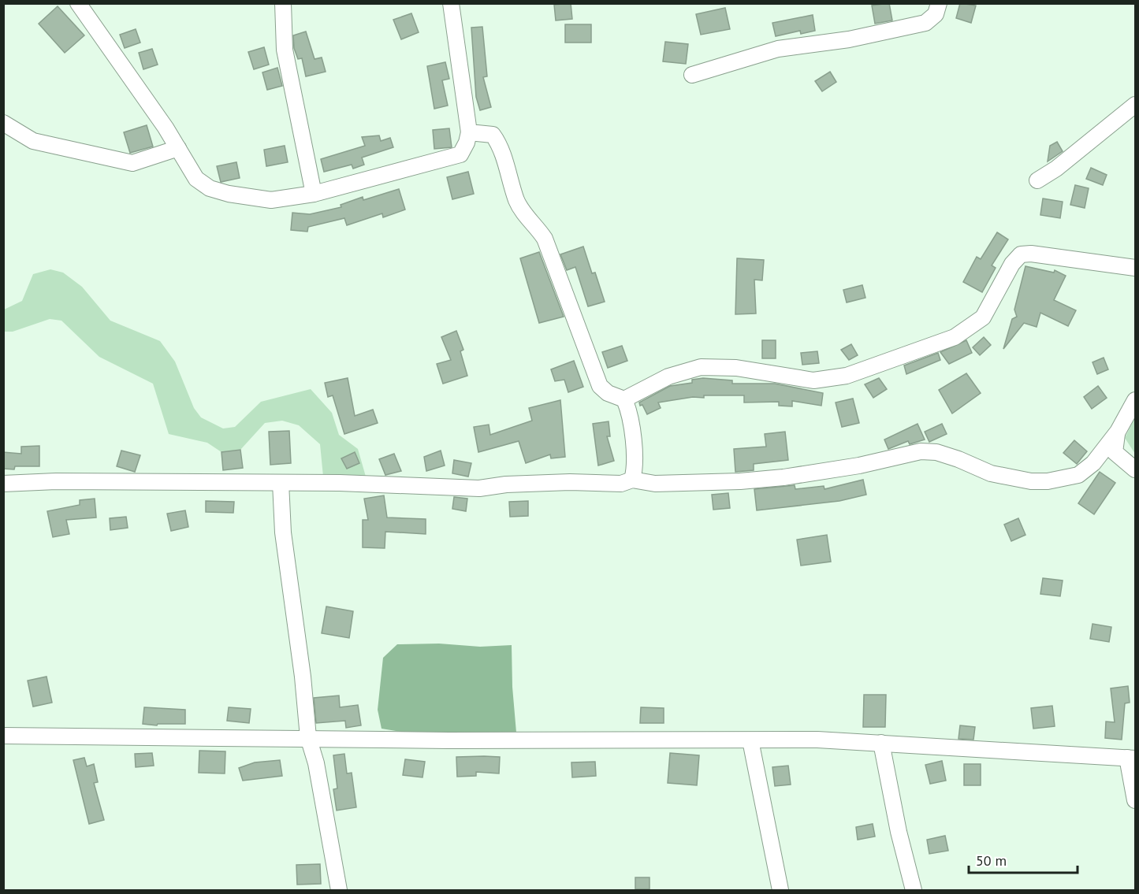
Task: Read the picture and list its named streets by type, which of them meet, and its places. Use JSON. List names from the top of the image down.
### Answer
{
  "scale_bar": "50 m"
}
